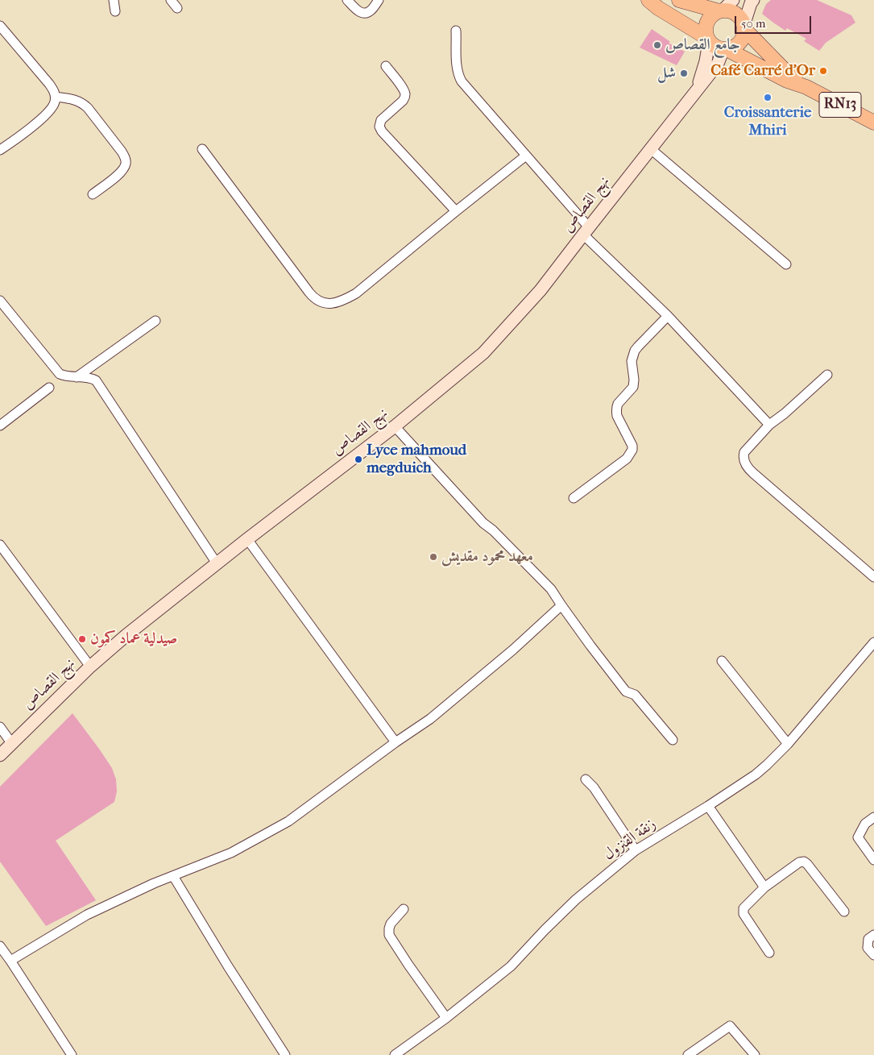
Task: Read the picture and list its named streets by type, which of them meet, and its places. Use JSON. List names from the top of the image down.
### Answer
{
  "streets": {
    "main road": ["RN13"],
    "street": ["نهج القصاص", "زنقة القنزول"]
  },
  "crossings": [
    ["RN13", "نهج القصاص"]
  ],
  "places": [
    "جامع القصاص",
    "Café Carré d'Or",
    "شل",
    "Croissanterie Mhiri",
    "Lyce mahmoud megduich",
    "معهد محمود مقديش",
    "صيدلية عماد كمون"
  ],
  "scale_bar": "50 m"
}
